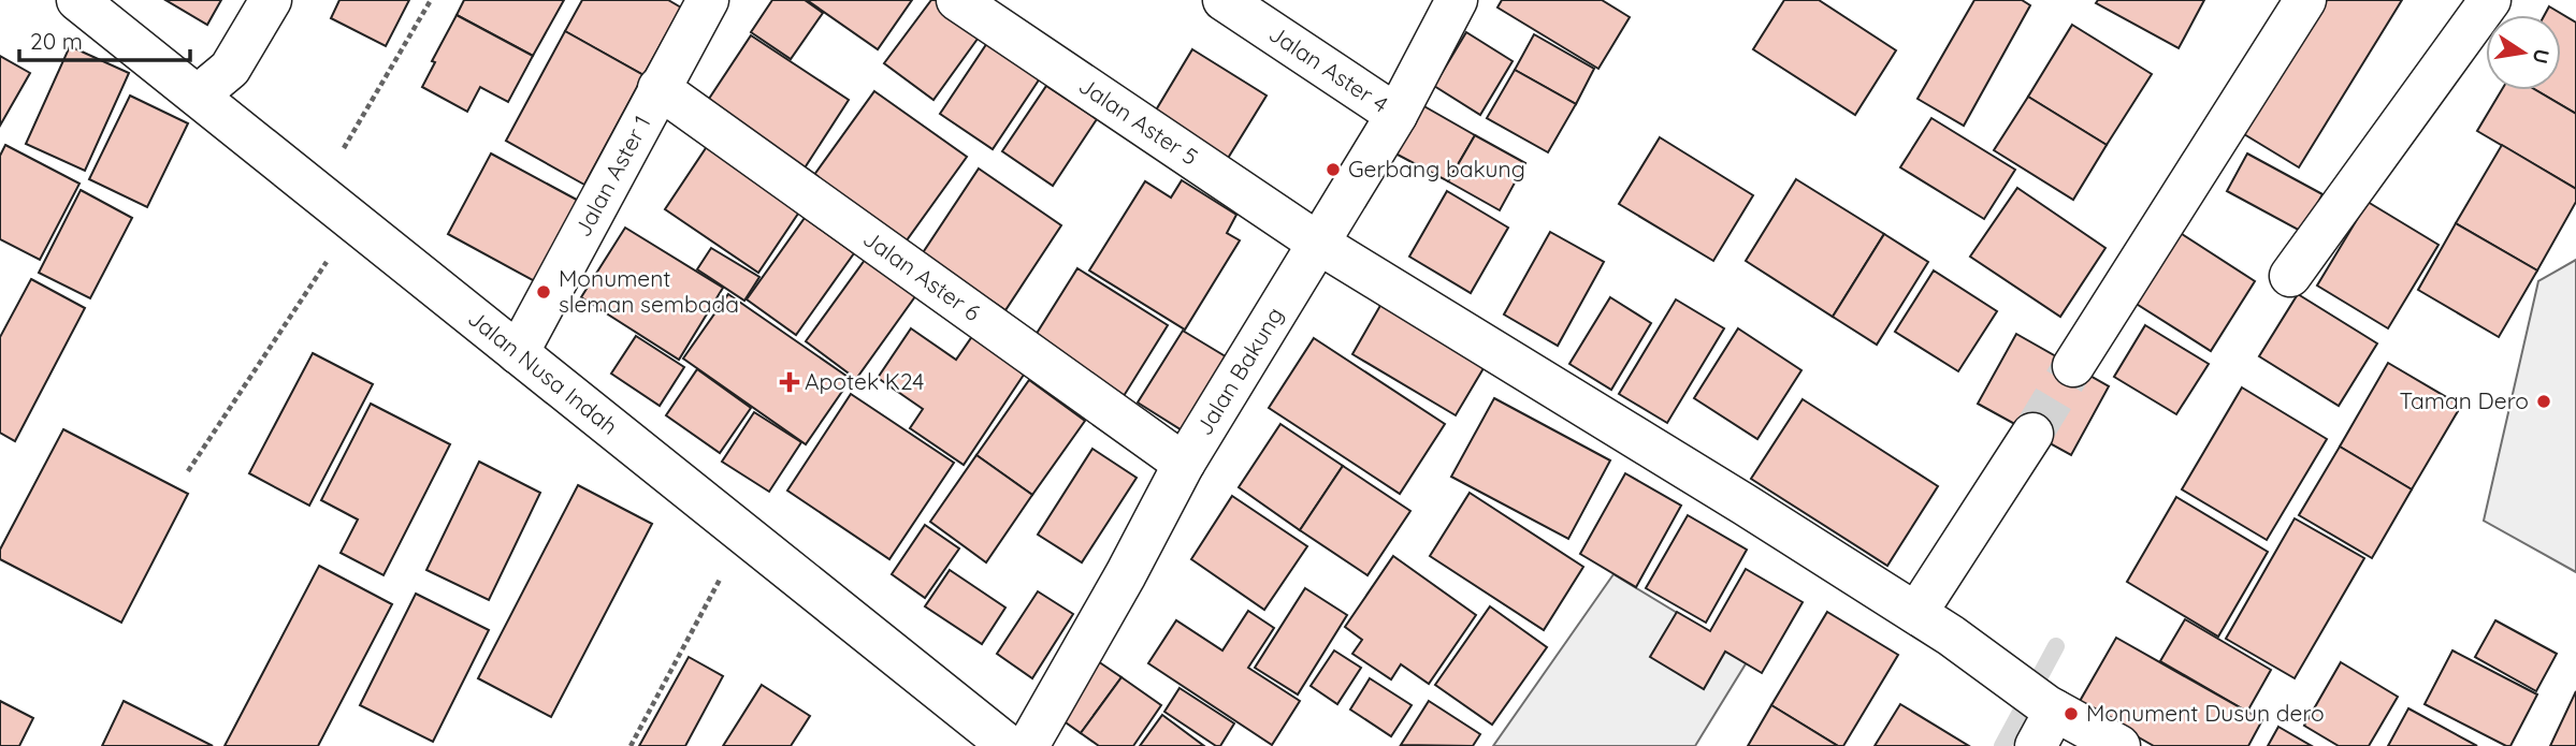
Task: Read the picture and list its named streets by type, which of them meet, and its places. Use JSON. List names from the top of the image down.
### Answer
{
  "streets": {
    "street": [
      "Jalan Aster 4",
      "Jalan Aster 5",
      "Jalan Aster 1",
      "Jalan Aster 6",
      "Jalan Nusa Indah",
      "Jalan Bakung"
    ]
  },
  "crossings": [
    ["Jalan Aster 4", "Jalan Bakung"],
    ["Jalan Aster 5", "Jalan Bakung"],
    ["Jalan Aster 1", "Jalan Aster 6"],
    ["Jalan Aster 1", "Jalan Nusa Indah"],
    ["Jalan Aster 6", "Jalan Bakung"]
  ],
  "places": {
    "other": [
      "Gerbang bakung",
      "Monument sleman sembada",
      "Taman Dero",
      "Monument Dusun dero"
    ],
    "health": ["Apotek K24"]
  },
  "scale_bar": "20 m",
  "north": "right"
}
